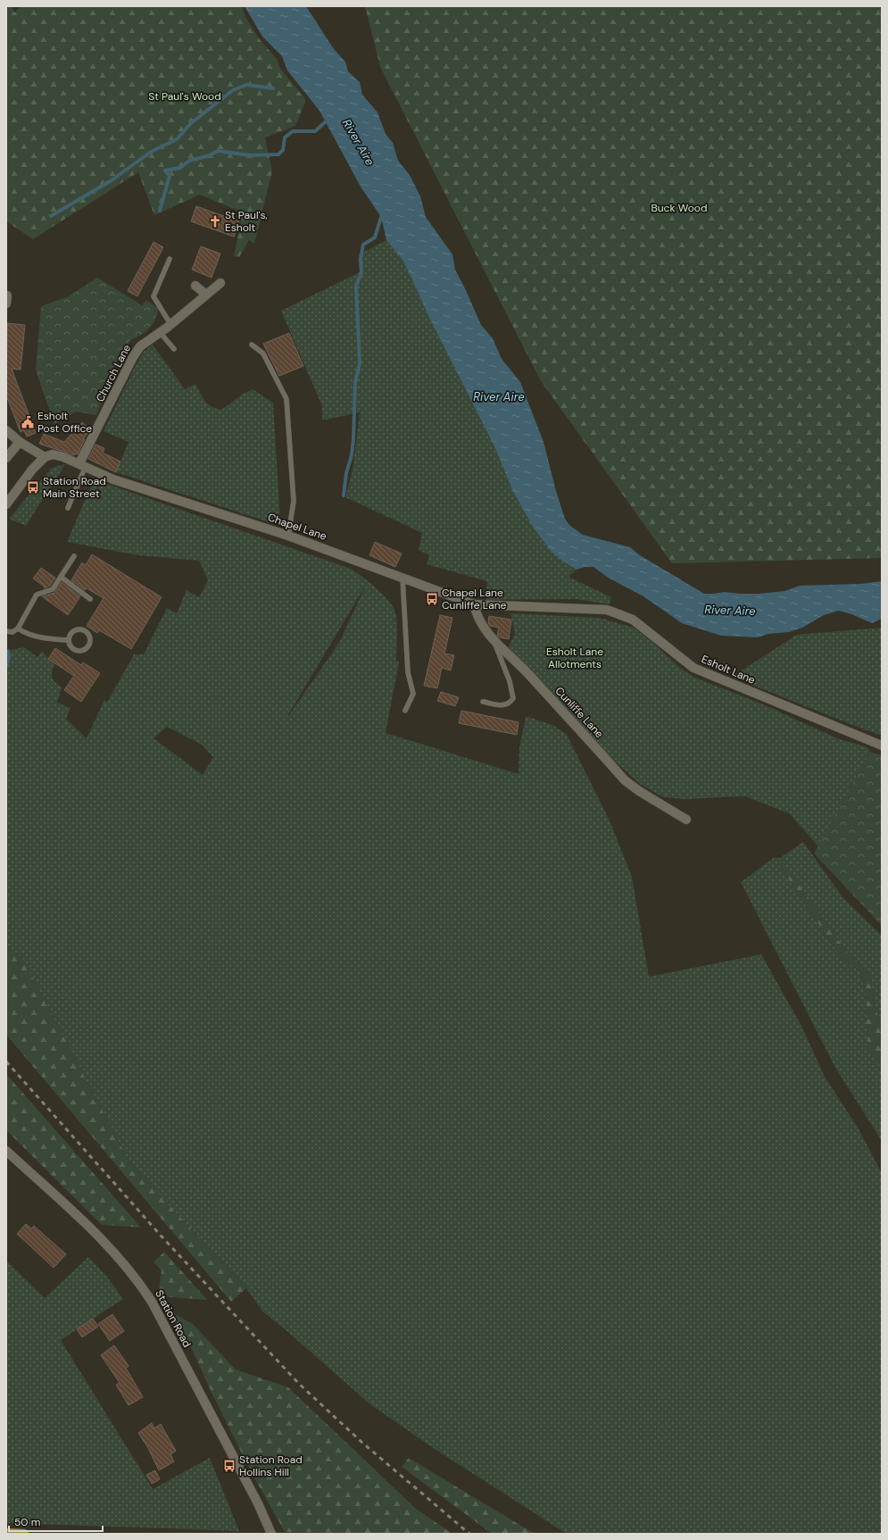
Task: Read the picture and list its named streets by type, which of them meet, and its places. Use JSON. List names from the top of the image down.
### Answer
{
  "streets": {
    "street": [
      "Church Lane",
      "Chapel Lane",
      "Esholt Lane",
      "Cunliffe Lane",
      "Station Road"
    ]
  },
  "crossings": [
    ["Church Lane", "Chapel Lane"],
    ["Chapel Lane", "Esholt Lane"],
    ["Chapel Lane", "Cunliffe Lane"]
  ],
  "water": ["River Aire"],
  "parks": ["St Paul's Wood", "Buck Wood", "Esholt Lane Allotments"],
  "places": {
    "church": ["St Paul's, Esholt"],
    "public building": ["Esholt Post Office"],
    "bus stop": ["Station Road Main Street", "Chapel Lane Cunliffe Lane", "Station Road Hollins Hill"]
  },
  "scale_bar": "50 m"
}
